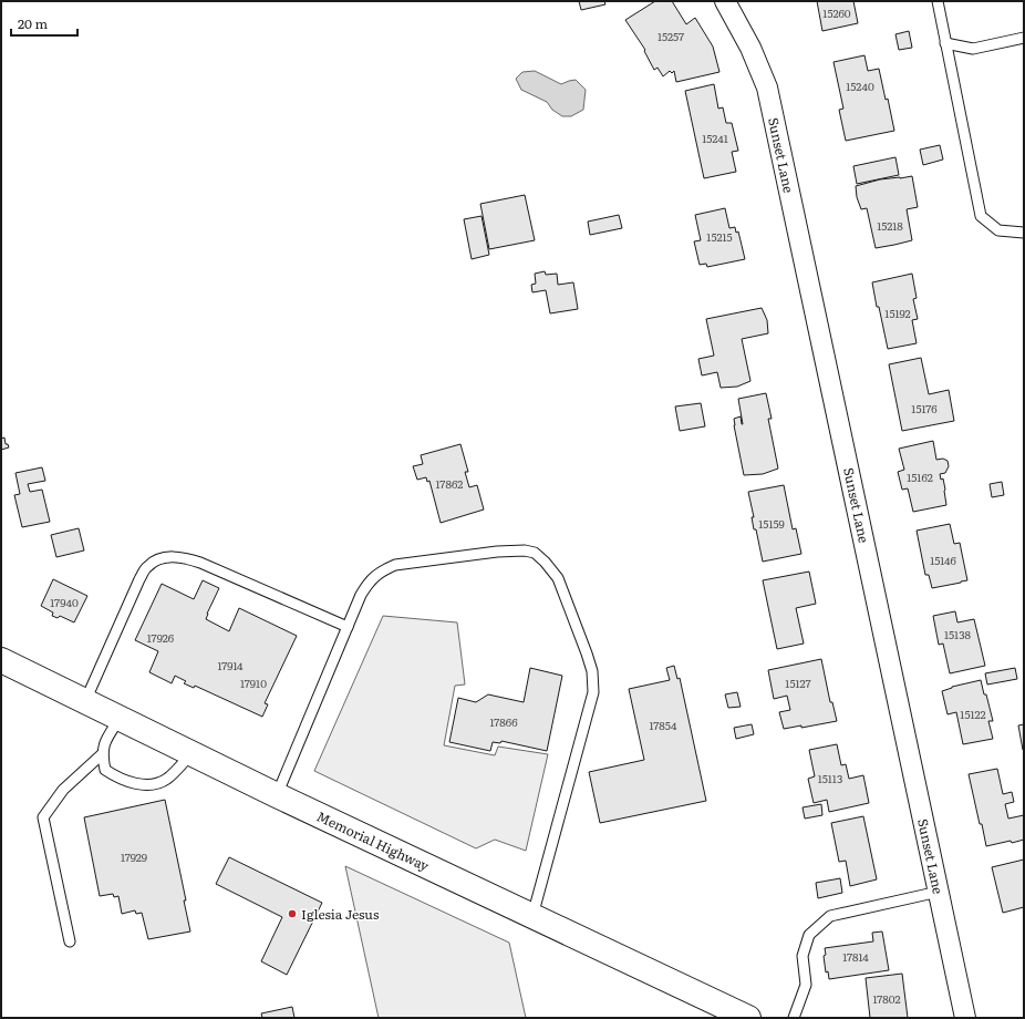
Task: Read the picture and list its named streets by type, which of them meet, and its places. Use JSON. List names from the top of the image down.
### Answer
{
  "streets": {
    "main road": ["Memorial Highway"],
    "street": ["Sunset Lane"]
  },
  "places": ["Iglesia Jesus"],
  "house_numbers": [
    "15260",
    "15257",
    "15240",
    "15241",
    "15218",
    "15215",
    "15192",
    "15176",
    "15162",
    "17862",
    "15159",
    "15146",
    "17940",
    "15138",
    "17926",
    "17914",
    "17910",
    "15127",
    "15122",
    "17866",
    "17854",
    "15113",
    "17929",
    "17814",
    "17802"
  ],
  "scale_bar": "20 m"
}
